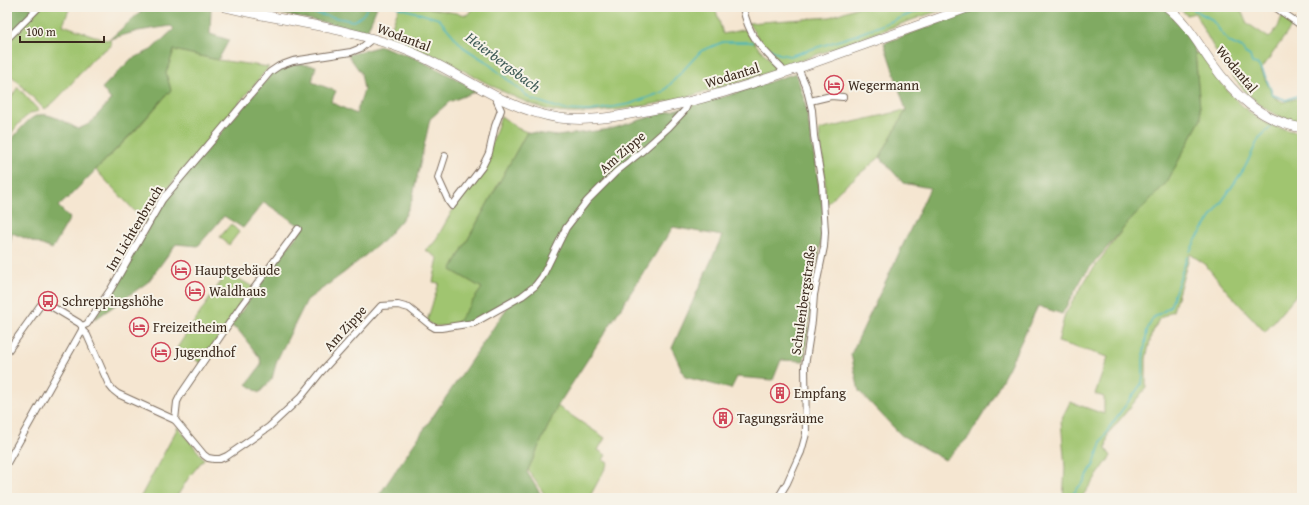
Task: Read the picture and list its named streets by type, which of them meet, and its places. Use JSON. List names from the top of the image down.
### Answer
{
  "streets": {
    "main road": ["Wodantal"],
    "street": ["Am Zippe", "Im Lichtenbruch", "Schulenbergstraße"]
  },
  "crossings": [
    ["Wodantal", "Am Zippe"],
    ["Wodantal", "Im Lichtenbruch"],
    ["Wodantal", "Schulenbergstraße"],
    ["Am Zippe", "Im Lichtenbruch"]
  ],
  "water": ["Heierbergsbach"],
  "places": {
    "hotel": [
      "Wegermann",
      "Hauptgebäude",
      "Waldhaus",
      "Freizeitheim",
      "Jugendhof"
    ],
    "bus stop": ["Schreppingshöhe"],
    "building": ["Empfang", "Tagungsräume"]
  },
  "scale_bar": "100 m"
}
